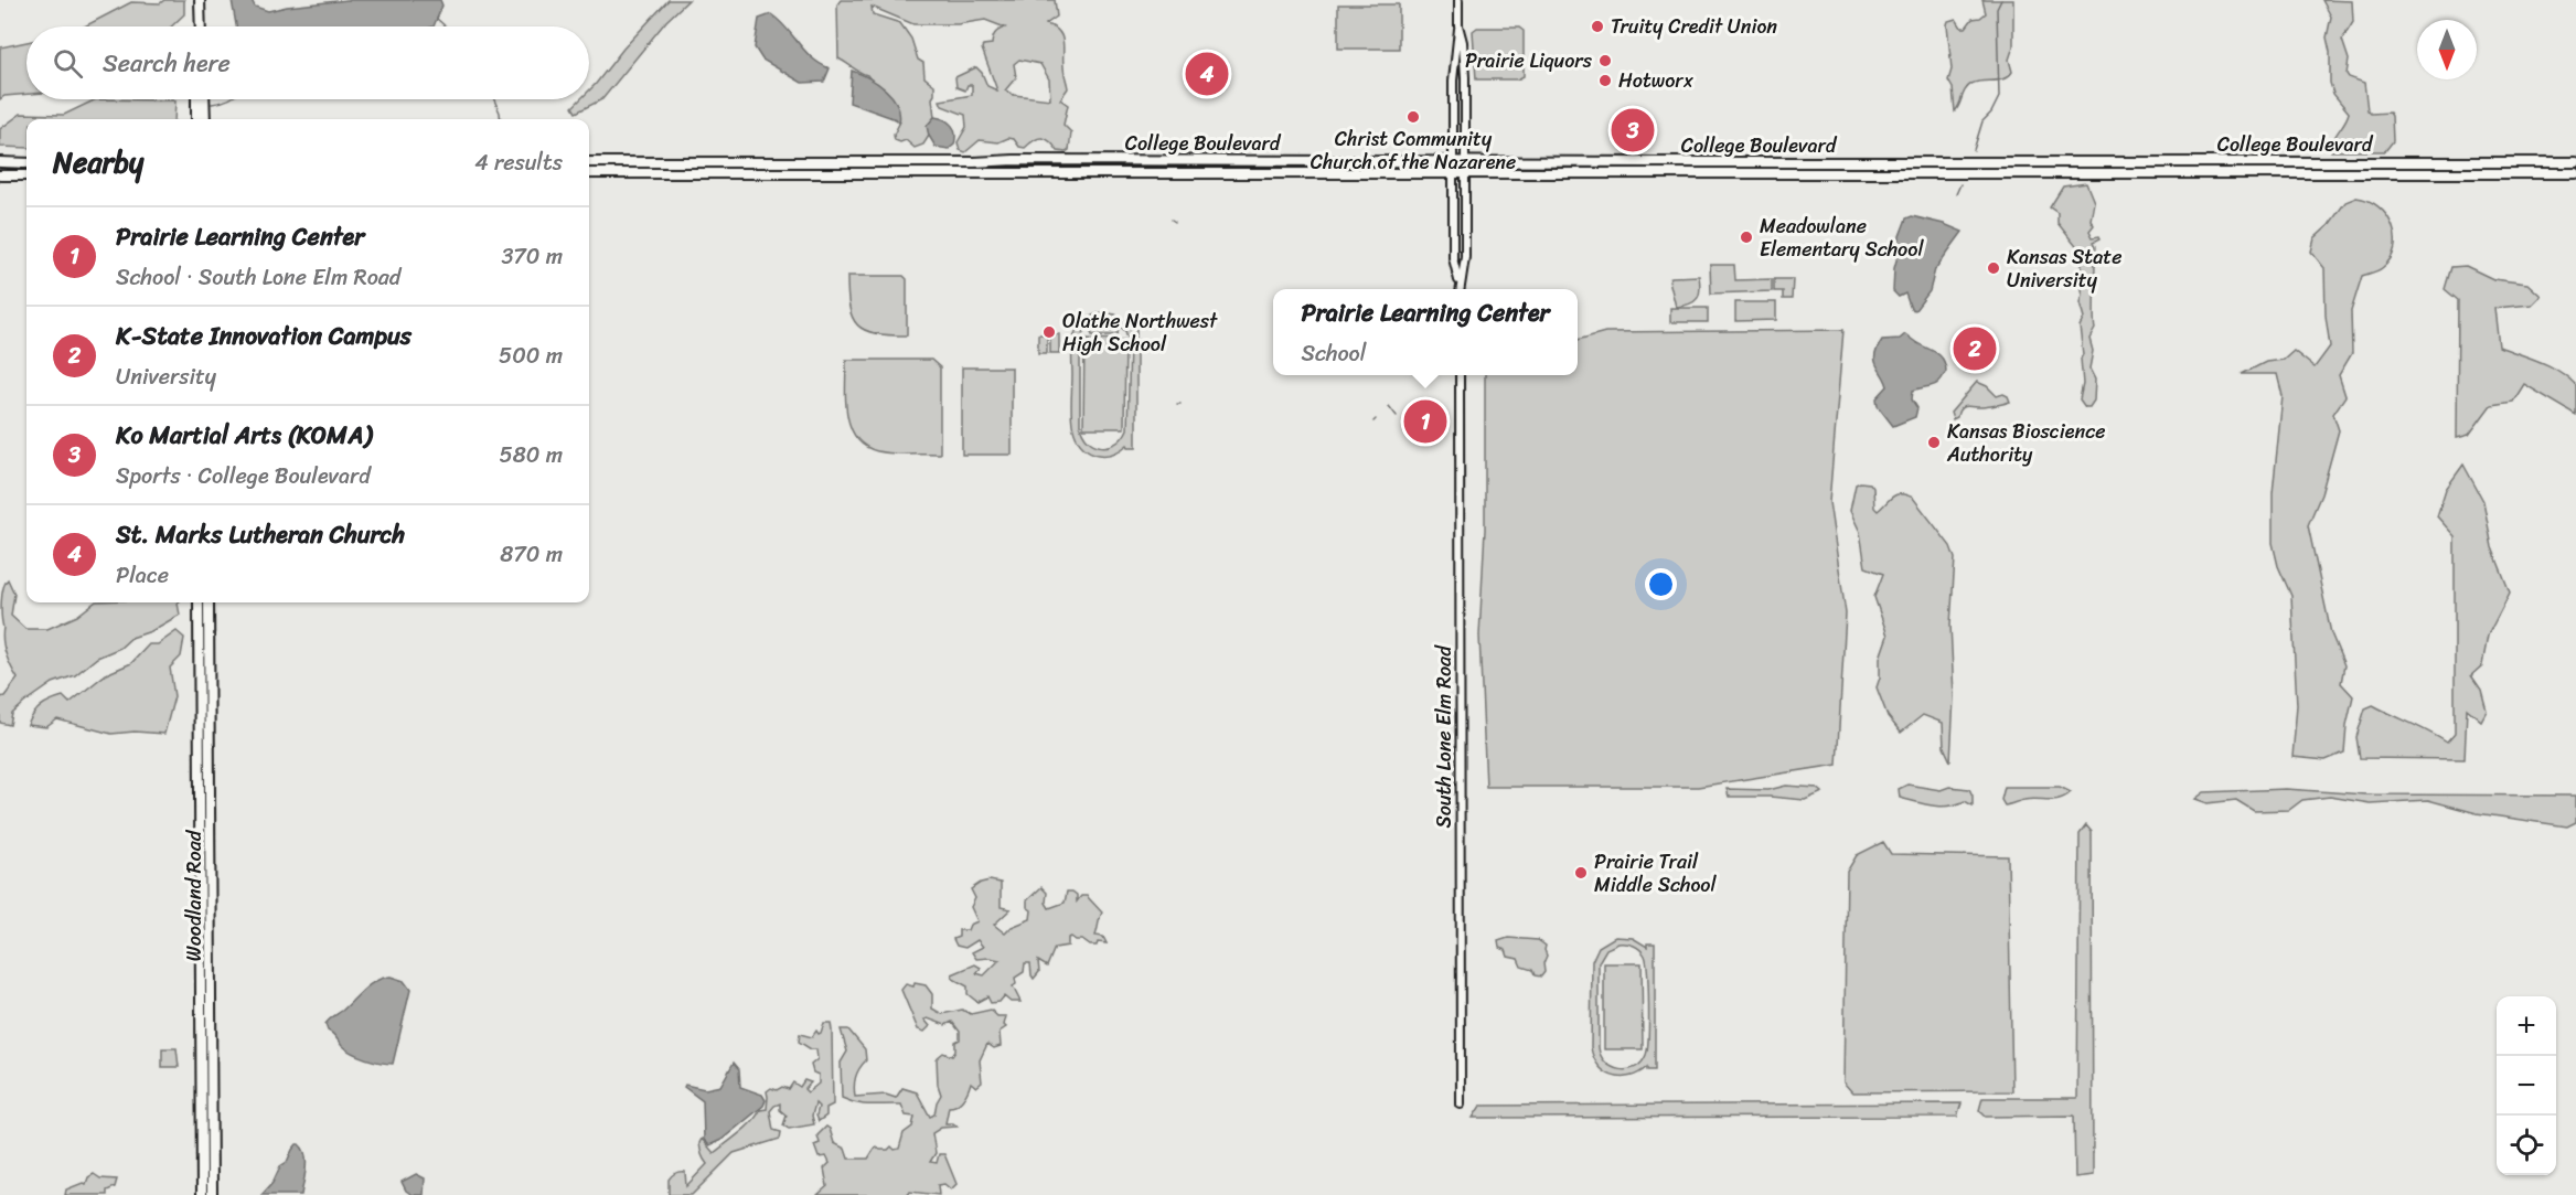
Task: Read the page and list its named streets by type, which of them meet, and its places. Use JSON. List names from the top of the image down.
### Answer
{
  "streets": {
    "main road": ["College Boulevard", "Woodland Road"],
    "street": ["South Lone Elm Road"]
  },
  "places": [
    "Truity Credit Union",
    "Prairie Liquors",
    "Hotworx",
    "Christ Community Church of the Nazarene",
    "Meadowlane Elementary School",
    "Kansas State University",
    "Olathe Northwest High School",
    "Kansas Bioscience Authority",
    "Prairie Trail Middle School"
  ],
  "north": "bottom",
  "page": {
    "search": "Search here",
    "pins": [
      "4",
      "3",
      "2",
      "1"
    ],
    "heading": ["Nearby", "4 results"],
    "list": [
      {
        "mark": "1",
        "name": "Prairie Learning Center",
        "note": "School · South Lone Elm Road",
        "value": "370 m"
      },
      {
        "mark": "2",
        "name": "K-State Innovation Campus",
        "note": "University",
        "value": "500 m"
      },
      {
        "mark": "3",
        "name": "Ko Martial Arts (KOMA)",
        "note": "Sports · College Boulevard",
        "value": "580 m"
      },
      {
        "mark": "4",
        "name": "St. Marks Lutheran Church",
        "note": "Place",
        "value": "870 m"
      }
    ],
    "popup": ["Prairie Learning Center", "School"],
    "map_buttons": ["+", "−"]
  }
}
